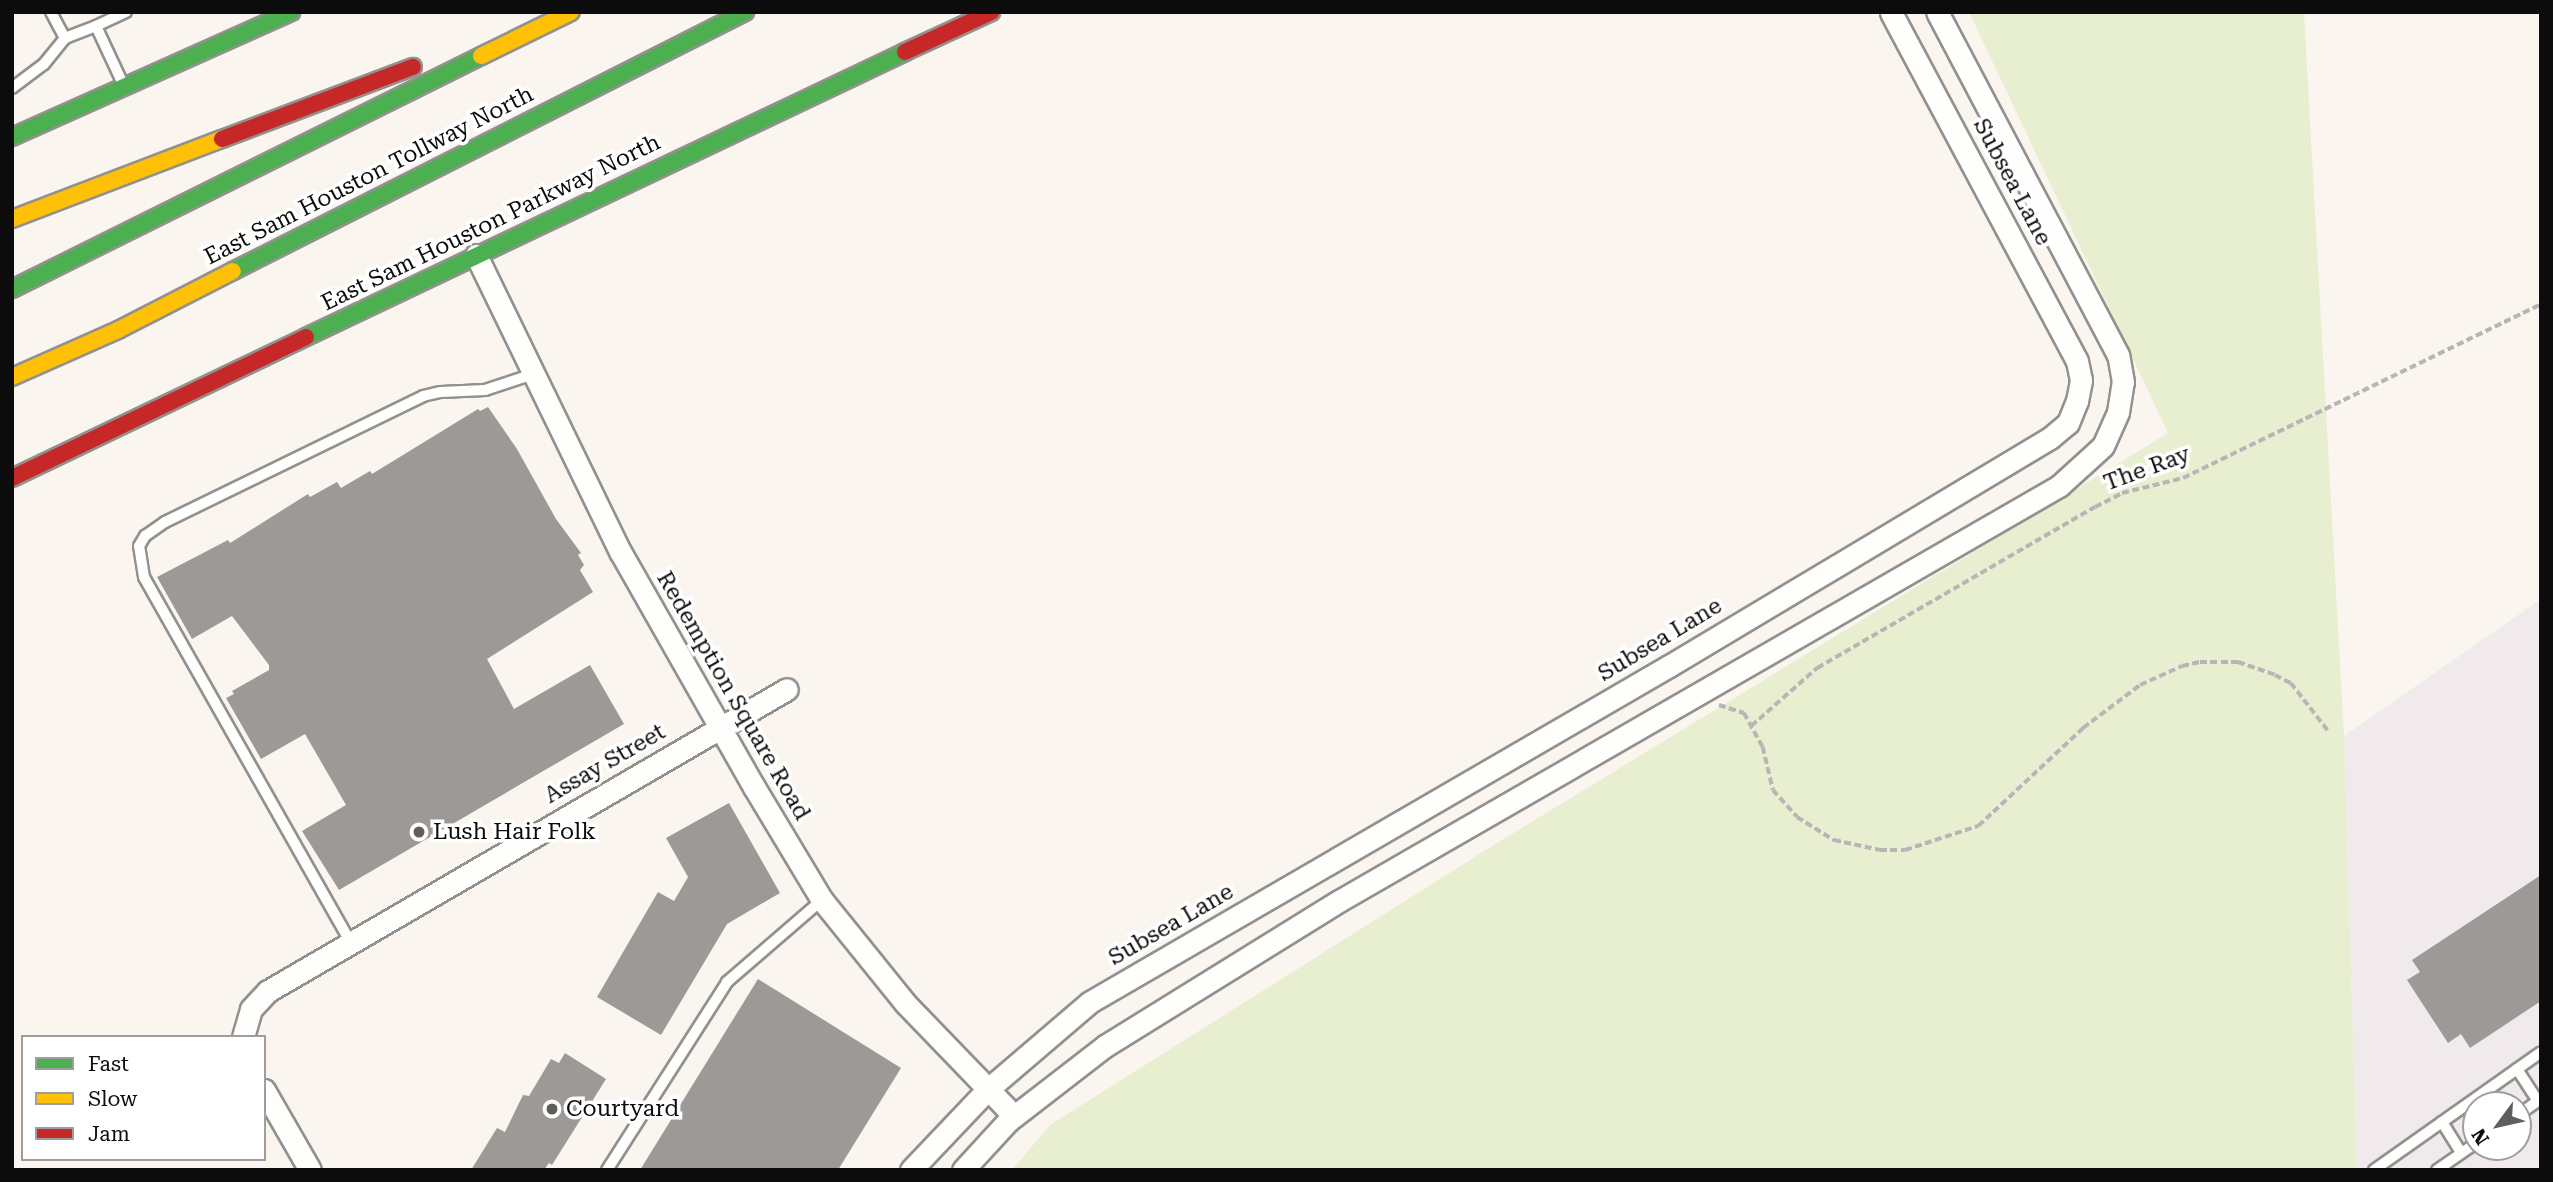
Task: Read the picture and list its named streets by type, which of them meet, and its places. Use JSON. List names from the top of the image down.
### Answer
{
  "streets": {
    "main road": ["East Sam Houston Tollway North", "East Sam Houston Parkway North"],
    "street": ["Subsea Lane", "Redemption Square Road", "Assay Street"],
    "path": ["The Ray"]
  },
  "crossings": [
    ["Subsea Lane", "Redemption Square Road"],
    ["East Sam Houston Parkway North", "Redemption Square Road"],
    ["Redemption Square Road", "Assay Street"]
  ],
  "places": ["Lush Hair Folk", "Courtyard"],
  "legend": ["Fast", "Slow", "Jam"],
  "north": "bottom left"
}
